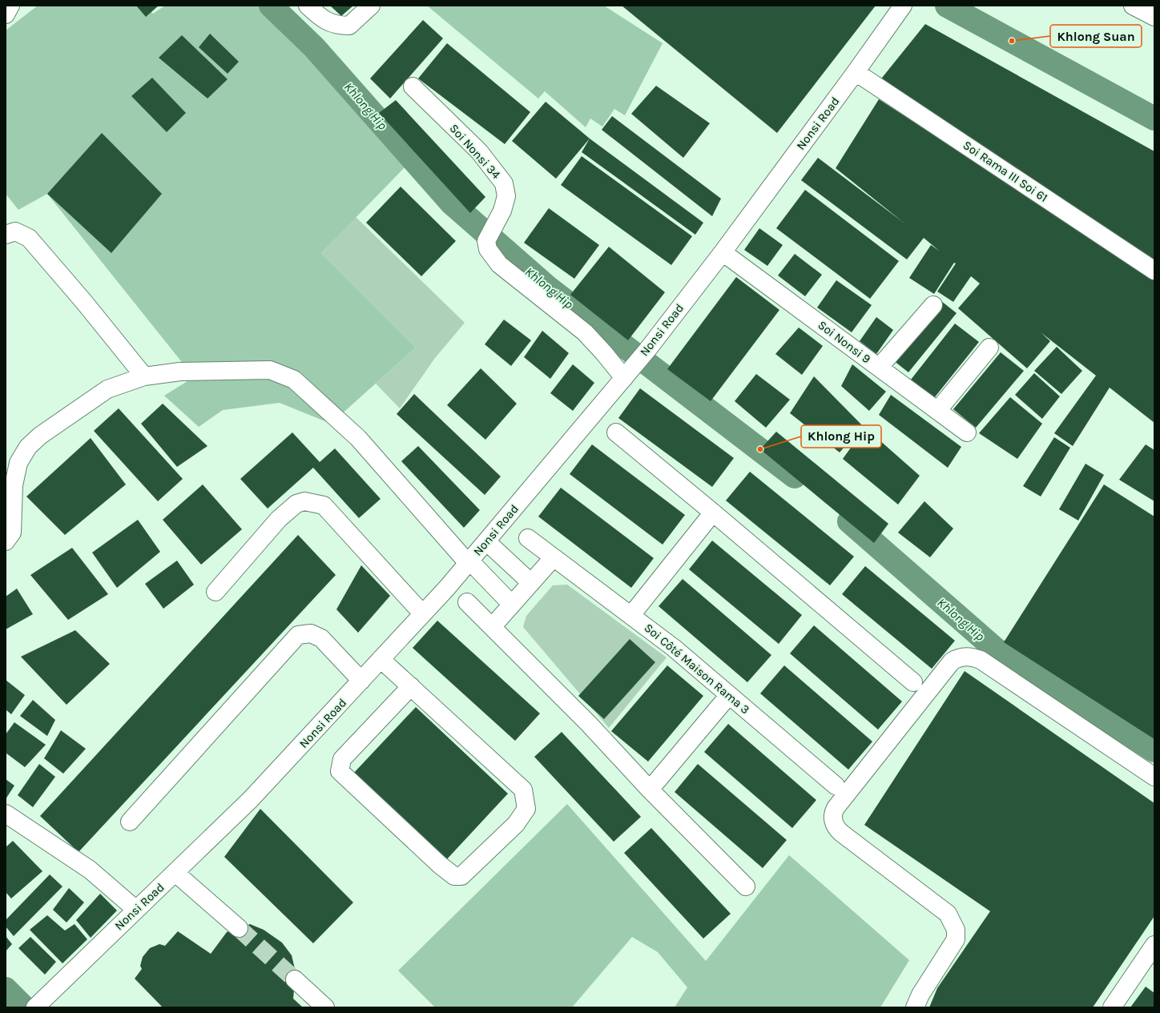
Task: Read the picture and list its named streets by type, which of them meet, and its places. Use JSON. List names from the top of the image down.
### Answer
{
  "streets": {
    "street": [
      "Nonsi Road",
      "Soi Nonsi 34",
      "Soi Rama III Soi 61",
      "Soi Nonsi 9",
      "Soi Côté Maison Rama 3"
    ]
  },
  "crossings": [
    ["Nonsi Road", "Soi Nonsi 34"],
    ["Nonsi Road", "Soi Rama III Soi 61"],
    ["Nonsi Road", "Soi Nonsi 9"]
  ],
  "water": ["Khlong Hip"],
  "places": ["Khlong Suan", "Khlong Hip"]
}
